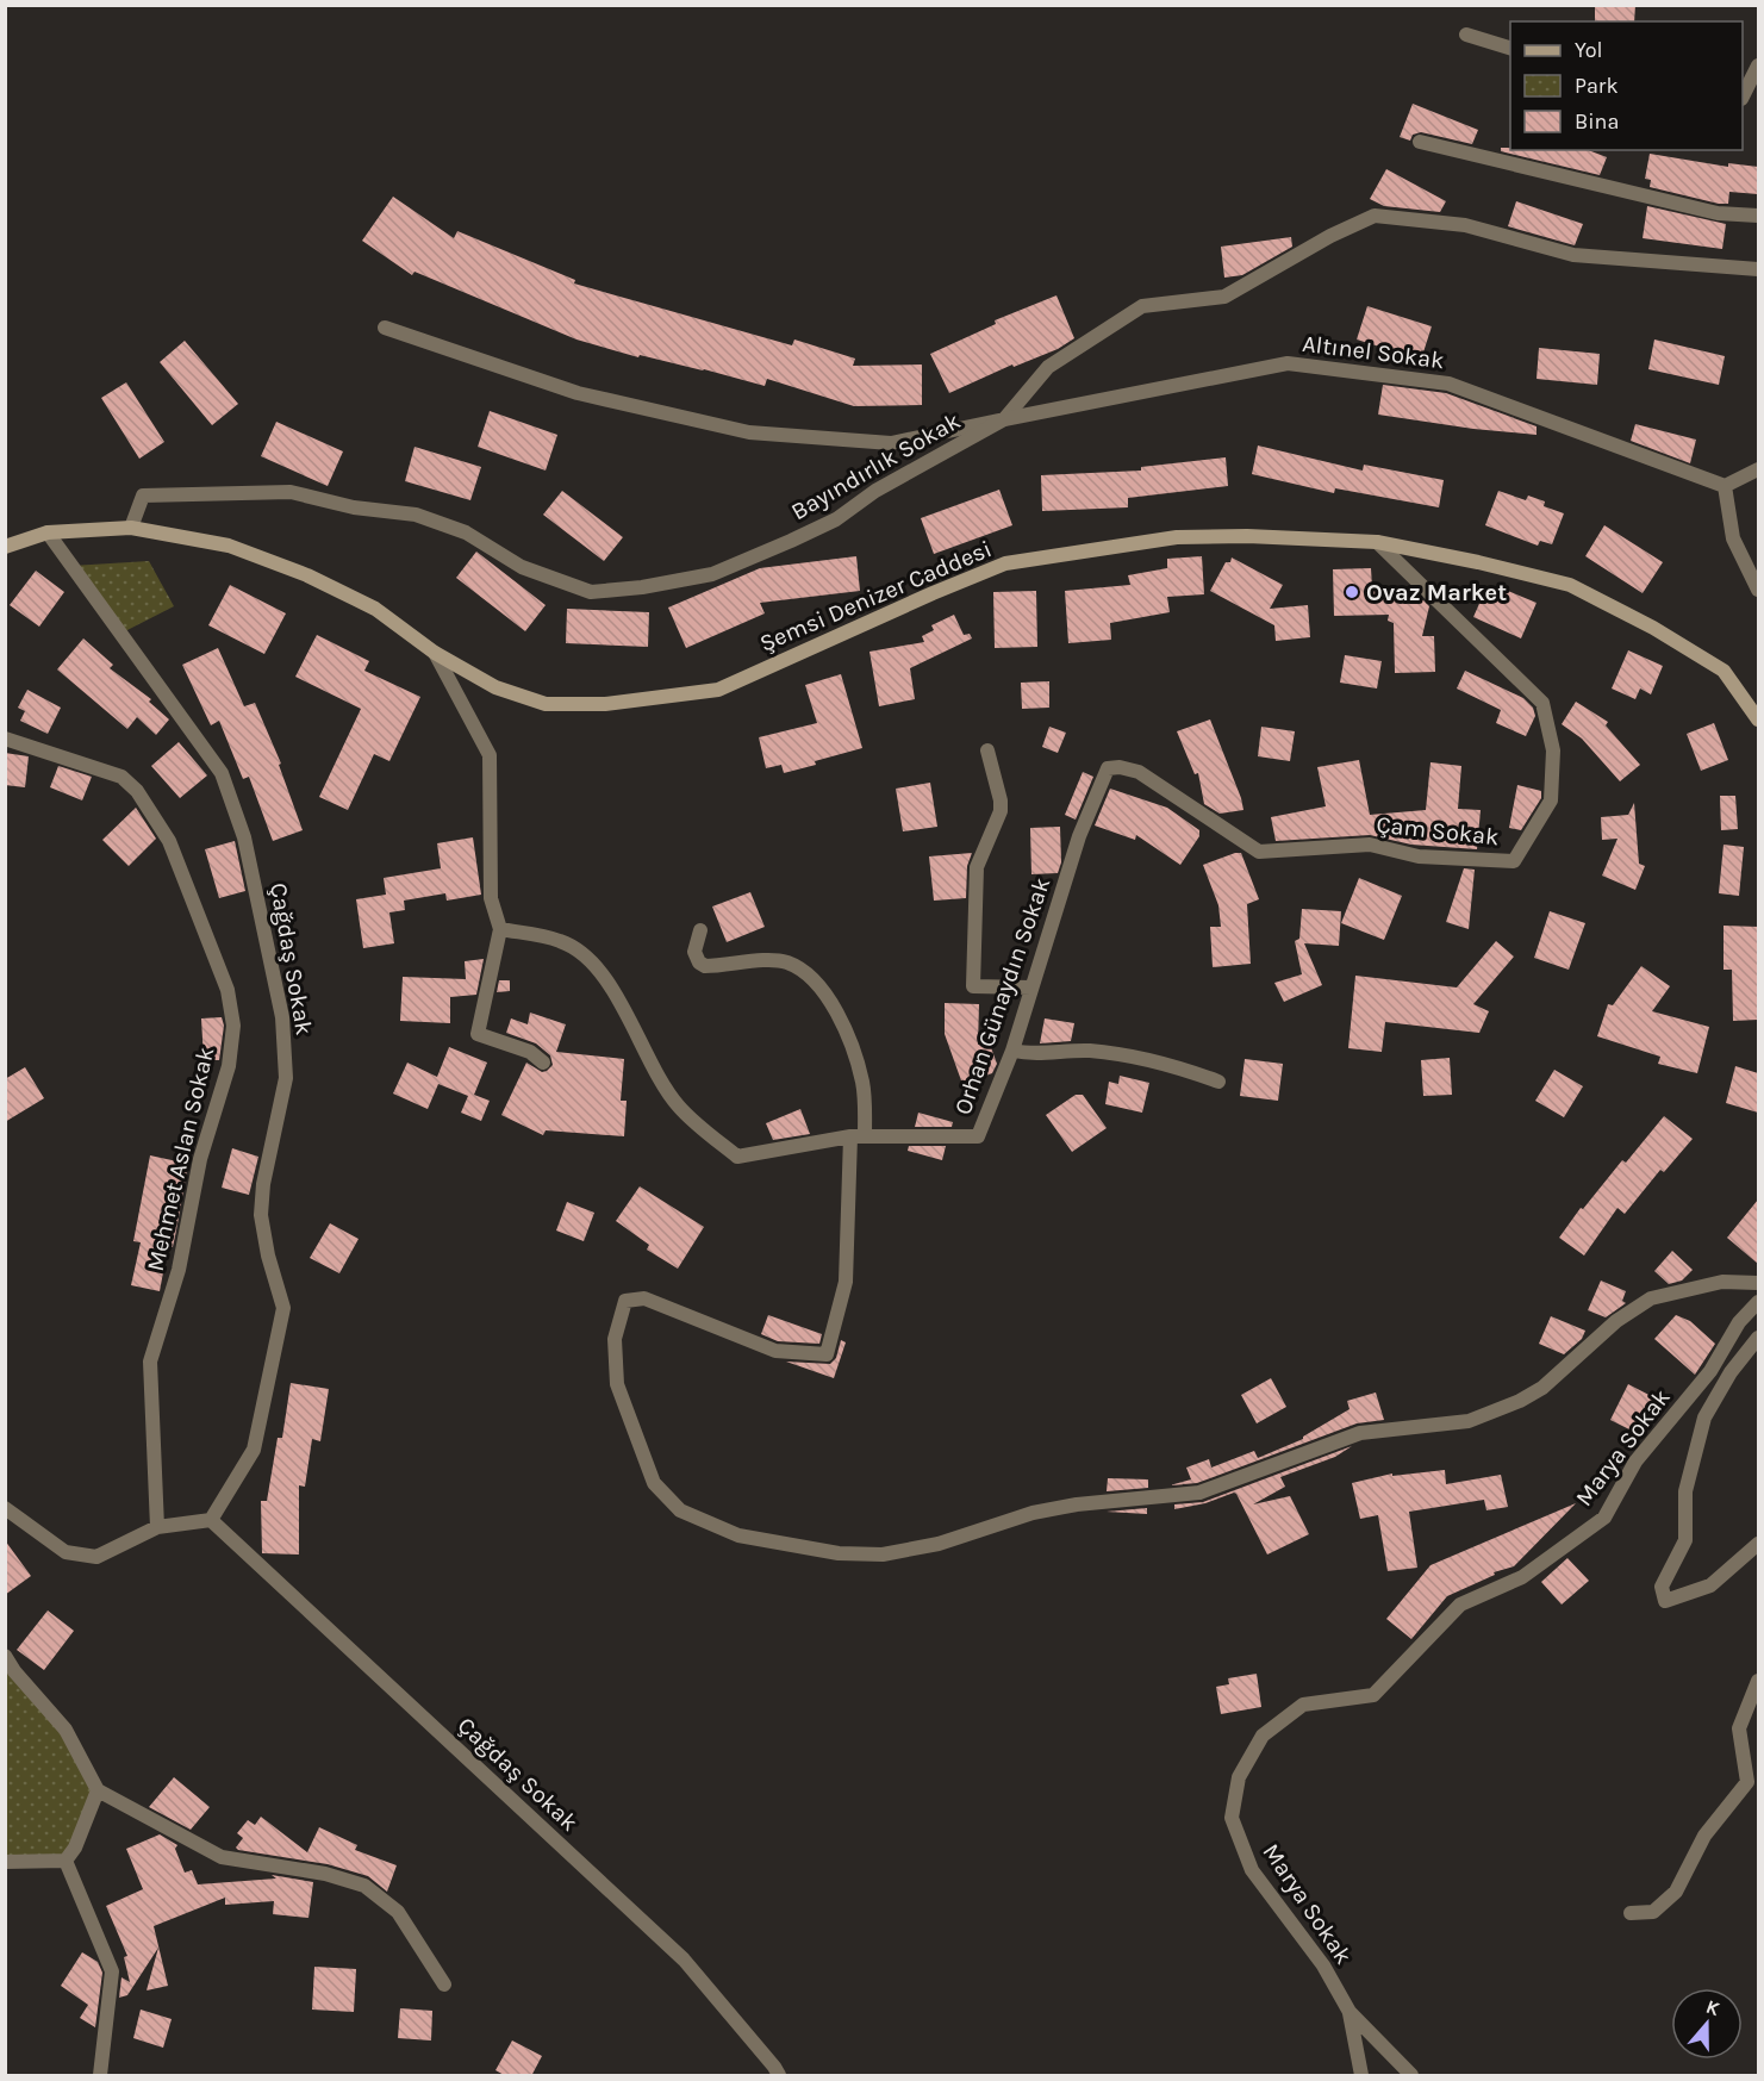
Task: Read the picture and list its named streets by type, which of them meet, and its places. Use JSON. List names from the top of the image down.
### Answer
{
  "streets": {
    "main road": ["Şemsi Denizer Caddesi"],
    "street": [
      "Altınel Sokak",
      "Bayındırlık Sokak",
      "Çam Sokak",
      "Çağdaş Sokak",
      "Orhan Günaydın Sokak",
      "Mehmet Aslan Sokak",
      "Marya Sokak"
    ]
  },
  "crossings": [
    ["Altınel Sokak", "Bayındırlık Sokak"],
    ["Bayındırlık Sokak", "Şemsi Denizer Caddesi"],
    ["Şemsi Denizer Caddesi", "Çam Sokak"],
    ["Şemsi Denizer Caddesi", "Çağdaş Sokak"],
    ["Çam Sokak", "Orhan Günaydın Sokak"]
  ],
  "places": ["Ovaz Market"],
  "legend": ["Yol", "Park", "Bina"],
  "north": "top"
}
